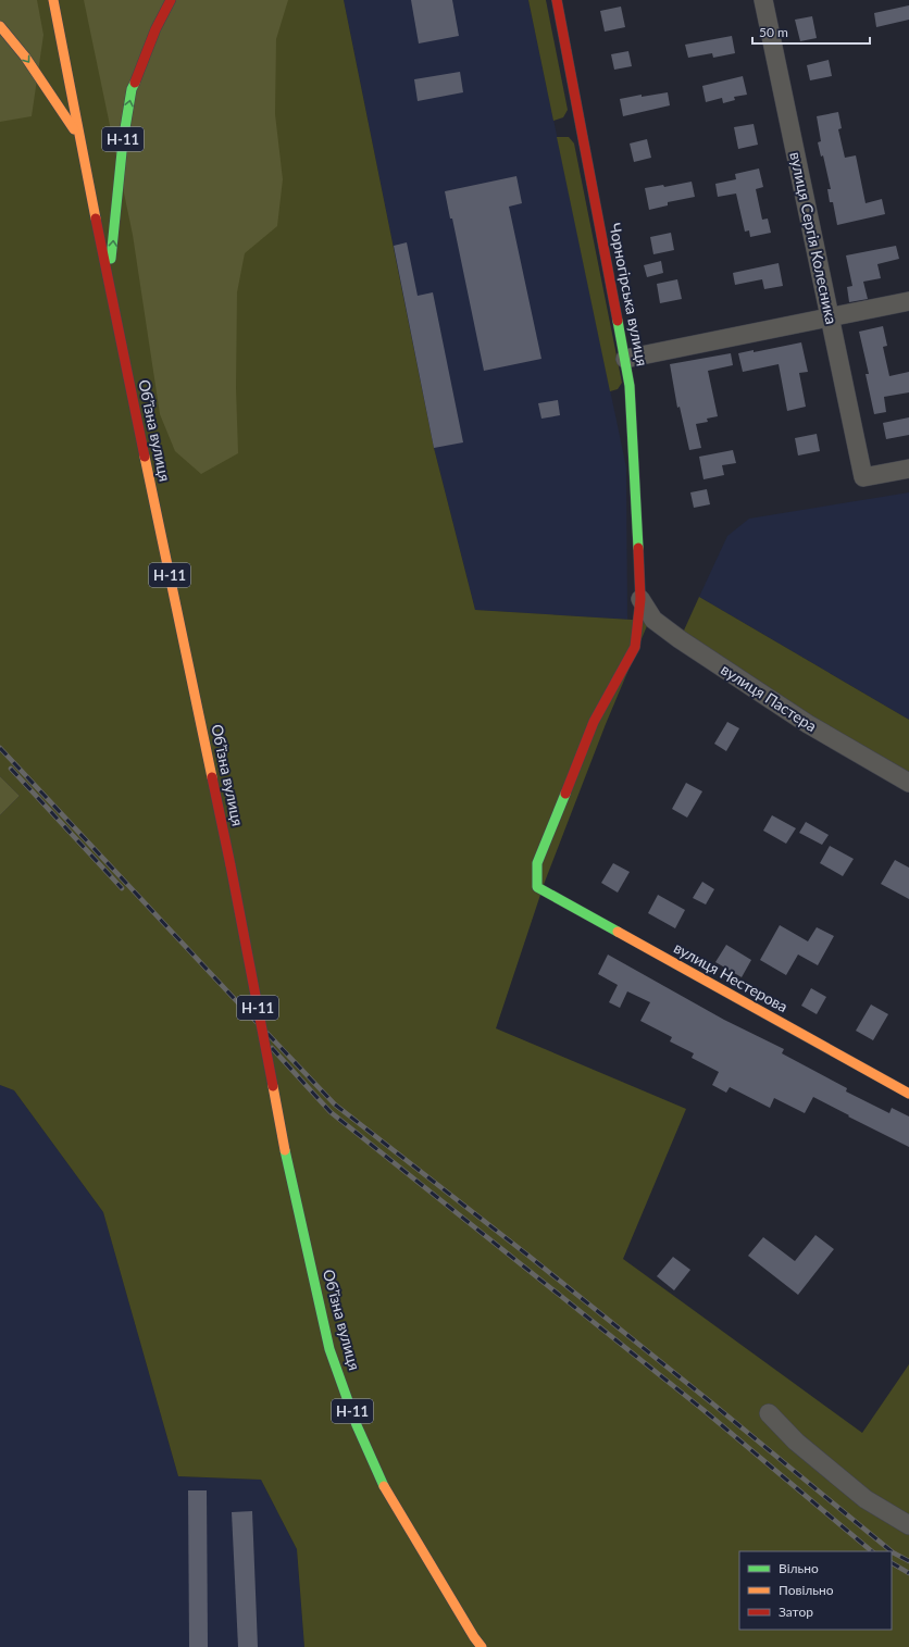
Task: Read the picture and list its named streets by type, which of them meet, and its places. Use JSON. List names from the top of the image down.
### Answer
{
  "streets": {
    "main road": [
      "Н-11",
      "Чорногірська вулиця",
      "Обʼїзна вулиця",
      "вулиця Нестерова"
    ],
    "street": ["вулиця Сергія Колесника", "вулиця Пастера"]
  },
  "crossings": [
    ["Н-11", "Обʼїзна вулиця"],
    ["Чорногірська вулиця", "вулиця Пастера"],
    ["Чорногірська вулиця", "вулиця Нестерова"]
  ],
  "legend": ["Вільно", "Повільно", "Затор"],
  "scale_bar": "50 m"
}
